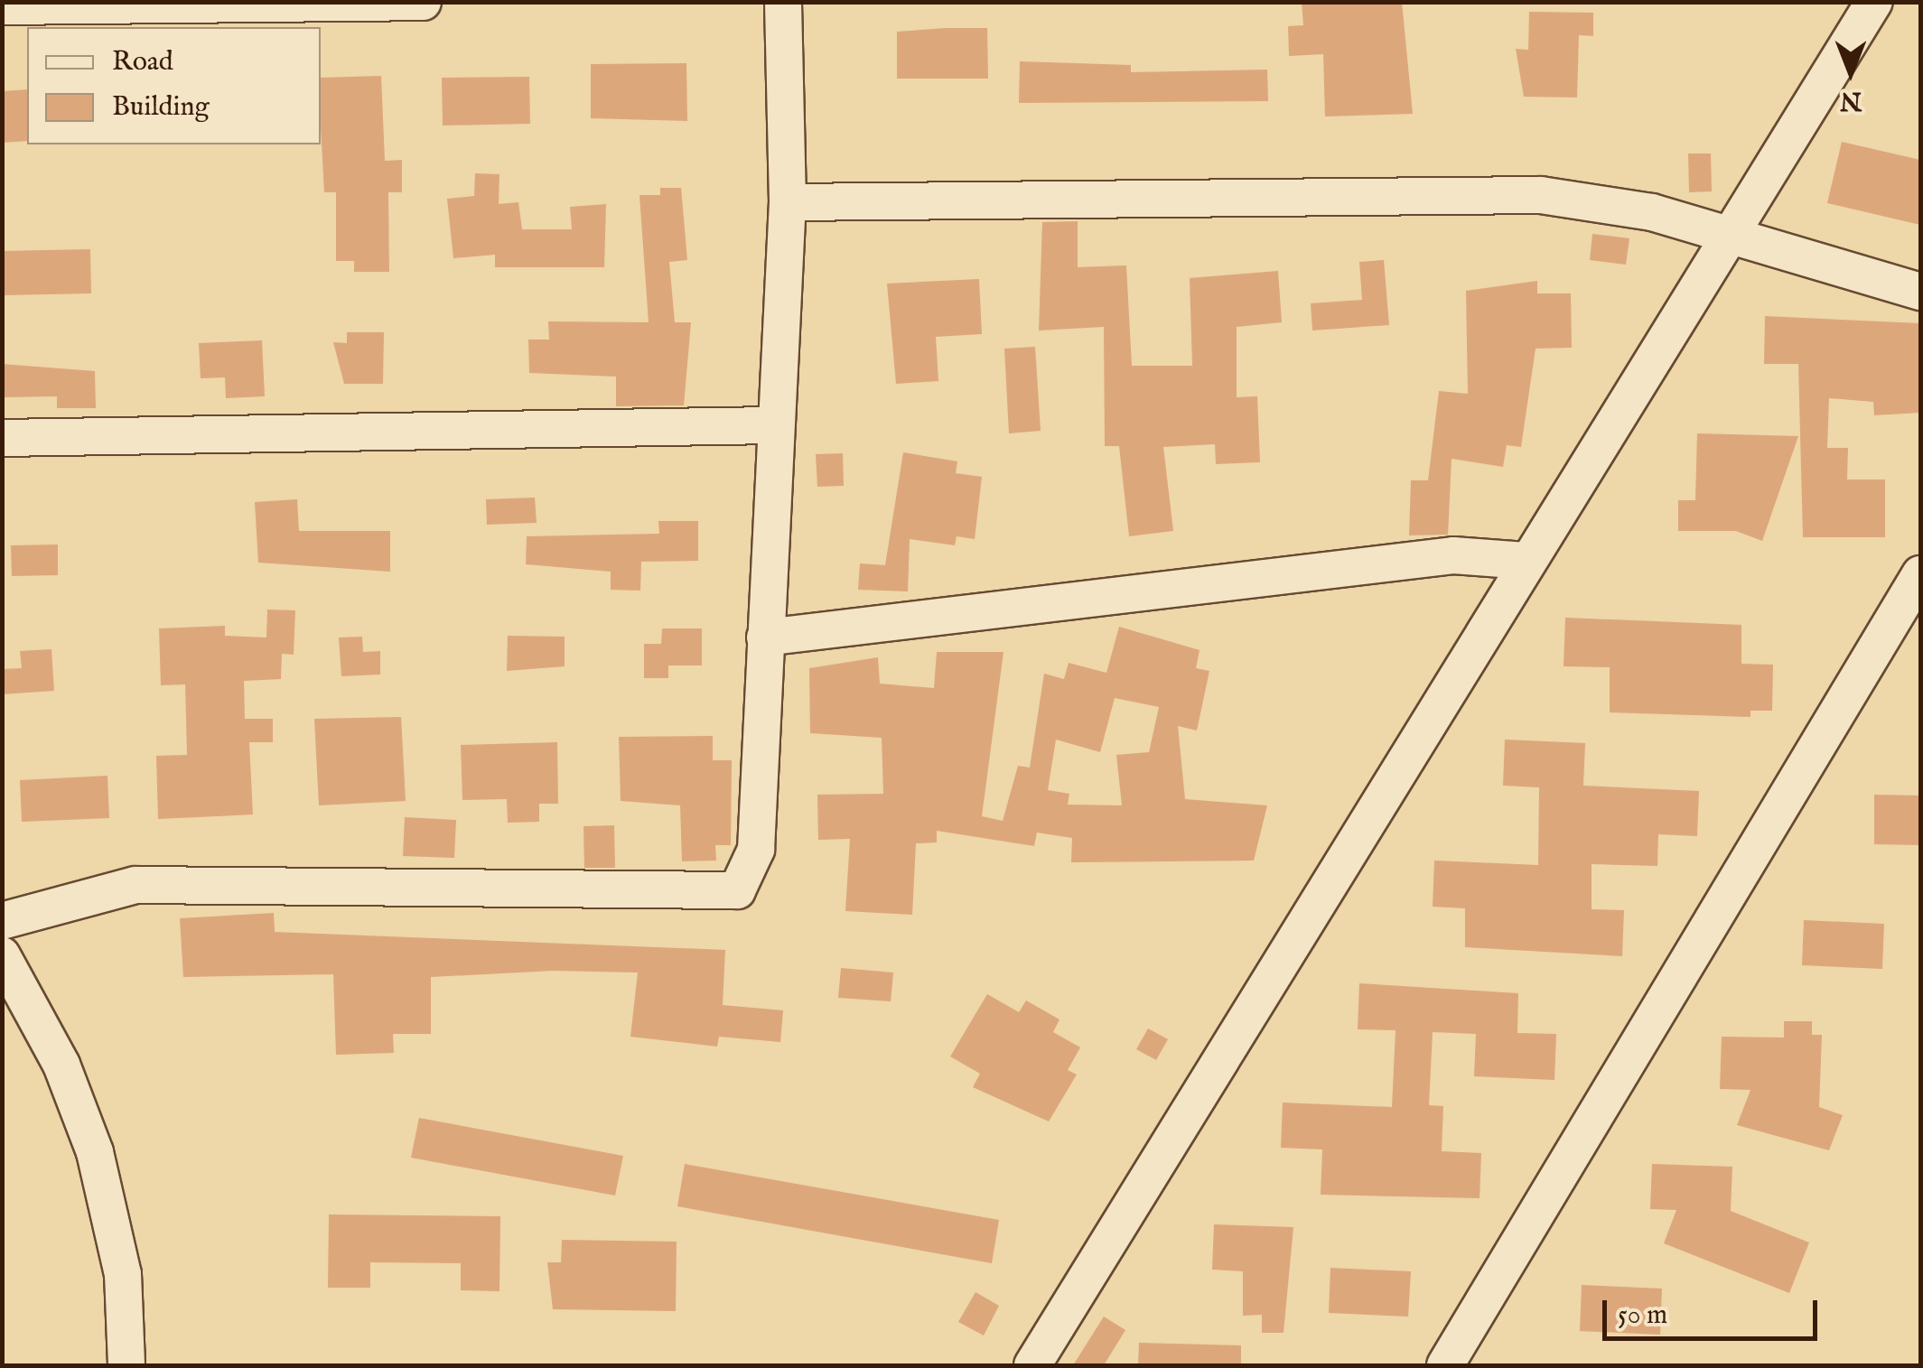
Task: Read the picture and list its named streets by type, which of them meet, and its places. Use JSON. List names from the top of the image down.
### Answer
{
  "legend": ["Road", "Building"],
  "scale_bar": "50 m",
  "north": "bottom"
}
